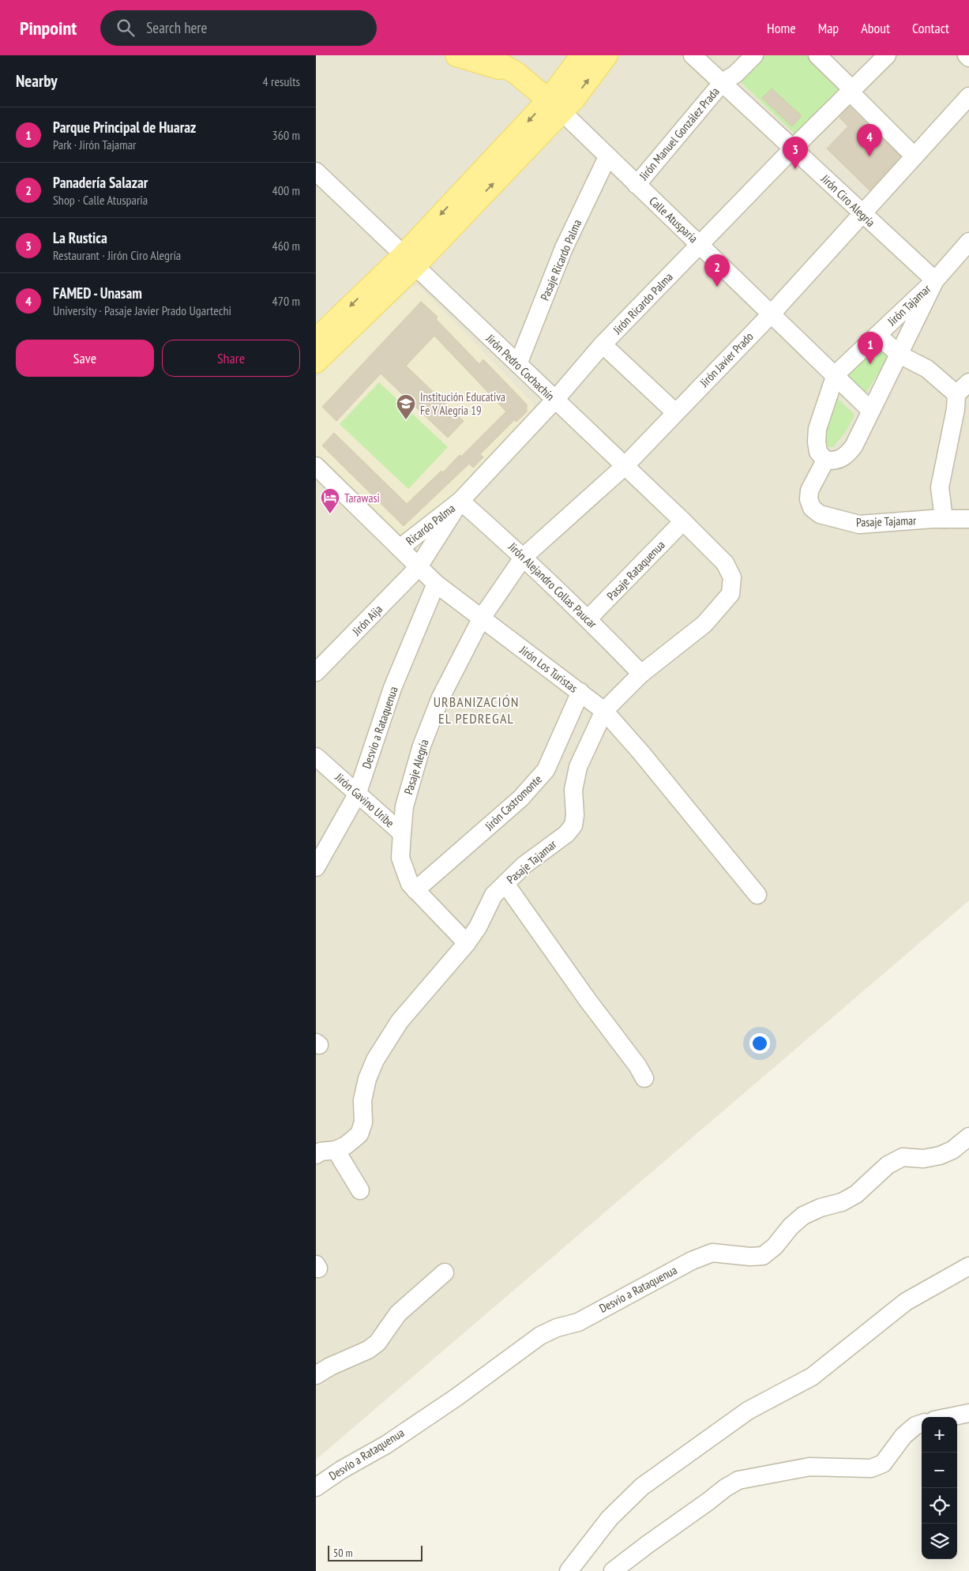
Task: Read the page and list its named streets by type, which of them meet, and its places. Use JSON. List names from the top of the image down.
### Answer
{
  "streets": {
    "street": [
      "Jirón Manuel González Prada",
      "Jirón Ciro Alegría",
      "Calle Atusparia",
      "Pasaje Ricardo Palma",
      "Jirón Ricardo Palma",
      "Jirón Tajamar",
      "Jirón Javier Prado",
      "Jirón Pedro Cochachín",
      "Pasaje Tajamar",
      "Ricardo Palma",
      "Pasaje Rataquenua",
      "Jirón Alejandro Collas Paucar",
      "Jirón Aija",
      "Jirón Los Turistas",
      "Desvío a Rataquenua",
      "Pasaje Alegría",
      "Jirón Gavino Uribe",
      "Jirón Castromonte"
    ]
  },
  "crossings": [
    ["Jirón Manuel González Prada", "Jirón Ciro Alegría"],
    ["Jirón Manuel González Prada", "Calle Atusparia"],
    ["Jirón Ciro Alegría", "Jirón Ricardo Palma"],
    ["Jirón Ciro Alegría", "Jirón Tajamar"],
    ["Jirón Ciro Alegría", "Jirón Javier Prado"],
    ["Calle Atusparia", "Pasaje Ricardo Palma"],
    ["Calle Atusparia", "Jirón Ricardo Palma"],
    ["Calle Atusparia", "Jirón Tajamar"],
    ["Calle Atusparia", "Jirón Javier Prado"],
    ["Pasaje Ricardo Palma", "Jirón Pedro Cochachín"],
    ["Jirón Ricardo Palma", "Jirón Pedro Cochachín"],
    ["Jirón Ricardo Palma", "Ricardo Palma"],
    ["Jirón Ricardo Palma", "Jirón Alejandro Collas Paucar"],
    ["Jirón Ricardo Palma", "Jirón Aija"],
    ["Jirón Ricardo Palma", "Jirón Los Turistas"],
    ["Jirón Tajamar", "Pasaje Tajamar"],
    ["Jirón Javier Prado", "Jirón Pedro Cochachín"],
    ["Jirón Javier Prado", "Jirón Alejandro Collas Paucar"],
    ["Jirón Javier Prado", "Jirón Los Turistas"],
    ["Jirón Javier Prado", "Pasaje Alegría"],
    ["Jirón Pedro Cochachín", "Pasaje Tajamar"],
    ["Jirón Pedro Cochachín", "Pasaje Rataquenua"],
    ["Pasaje Tajamar", "Jirón Alejandro Collas Paucar"],
    ["Pasaje Tajamar", "Jirón Los Turistas"],
    ["Pasaje Tajamar", "Jirón Gavino Uribe"],
    ["Ricardo Palma", "Jirón Alejandro Collas Paucar"],
    ["Ricardo Palma", "Jirón Los Turistas"],
    ["Pasaje Rataquenua", "Jirón Alejandro Collas Paucar"],
    ["Jirón Aija", "Jirón Los Turistas"],
    ["Jirón Los Turistas", "Desvío a Rataquenua"],
    ["Jirón Los Turistas", "Pasaje Alegría"],
    ["Jirón Los Turistas", "Jirón Castromonte"],
    ["Desvío a Rataquenua", "Jirón Gavino Uribe"],
    ["Pasaje Alegría", "Jirón Gavino Uribe"],
    ["Jirón Gavino Uribe", "Jirón Castromonte"]
  ],
  "districts": ["URBANIZACIÓN EL PEDREGAL"],
  "places": {
    "school or university": ["Institución Educativa Fe Y Alegria 19"],
    "hotel": ["Tarawasi"]
  },
  "scale_bar": "50 m",
  "page": {
    "header": "Pinpoint",
    "search": "Search here",
    "nav": [
      "Home",
      "Map",
      "About",
      "Contact"
    ],
    "heading": ["Nearby", "4 results"],
    "list": [
      {
        "mark": "1",
        "name": "Parque Principal de Huaraz",
        "note": "Park · Jirón Tajamar",
        "value": "360 m"
      },
      {
        "mark": "2",
        "name": "Panadería Salazar",
        "note": "Shop · Calle Atusparia",
        "value": "400 m"
      },
      {
        "mark": "3",
        "name": "La Rustica",
        "note": "Restaurant · Jirón Ciro Alegría",
        "value": "460 m"
      },
      {
        "mark": "4",
        "name": "FAMED - Unasam",
        "note": "University · Pasaje Javier Prado Ugartechi",
        "value": "470 m"
      }
    ],
    "pins": [
      "4",
      "3",
      "2",
      "1"
    ],
    "buttons": ["Save", "Share"],
    "map_buttons": ["+", "−"],
    "scale": "50 m"
  }
}
